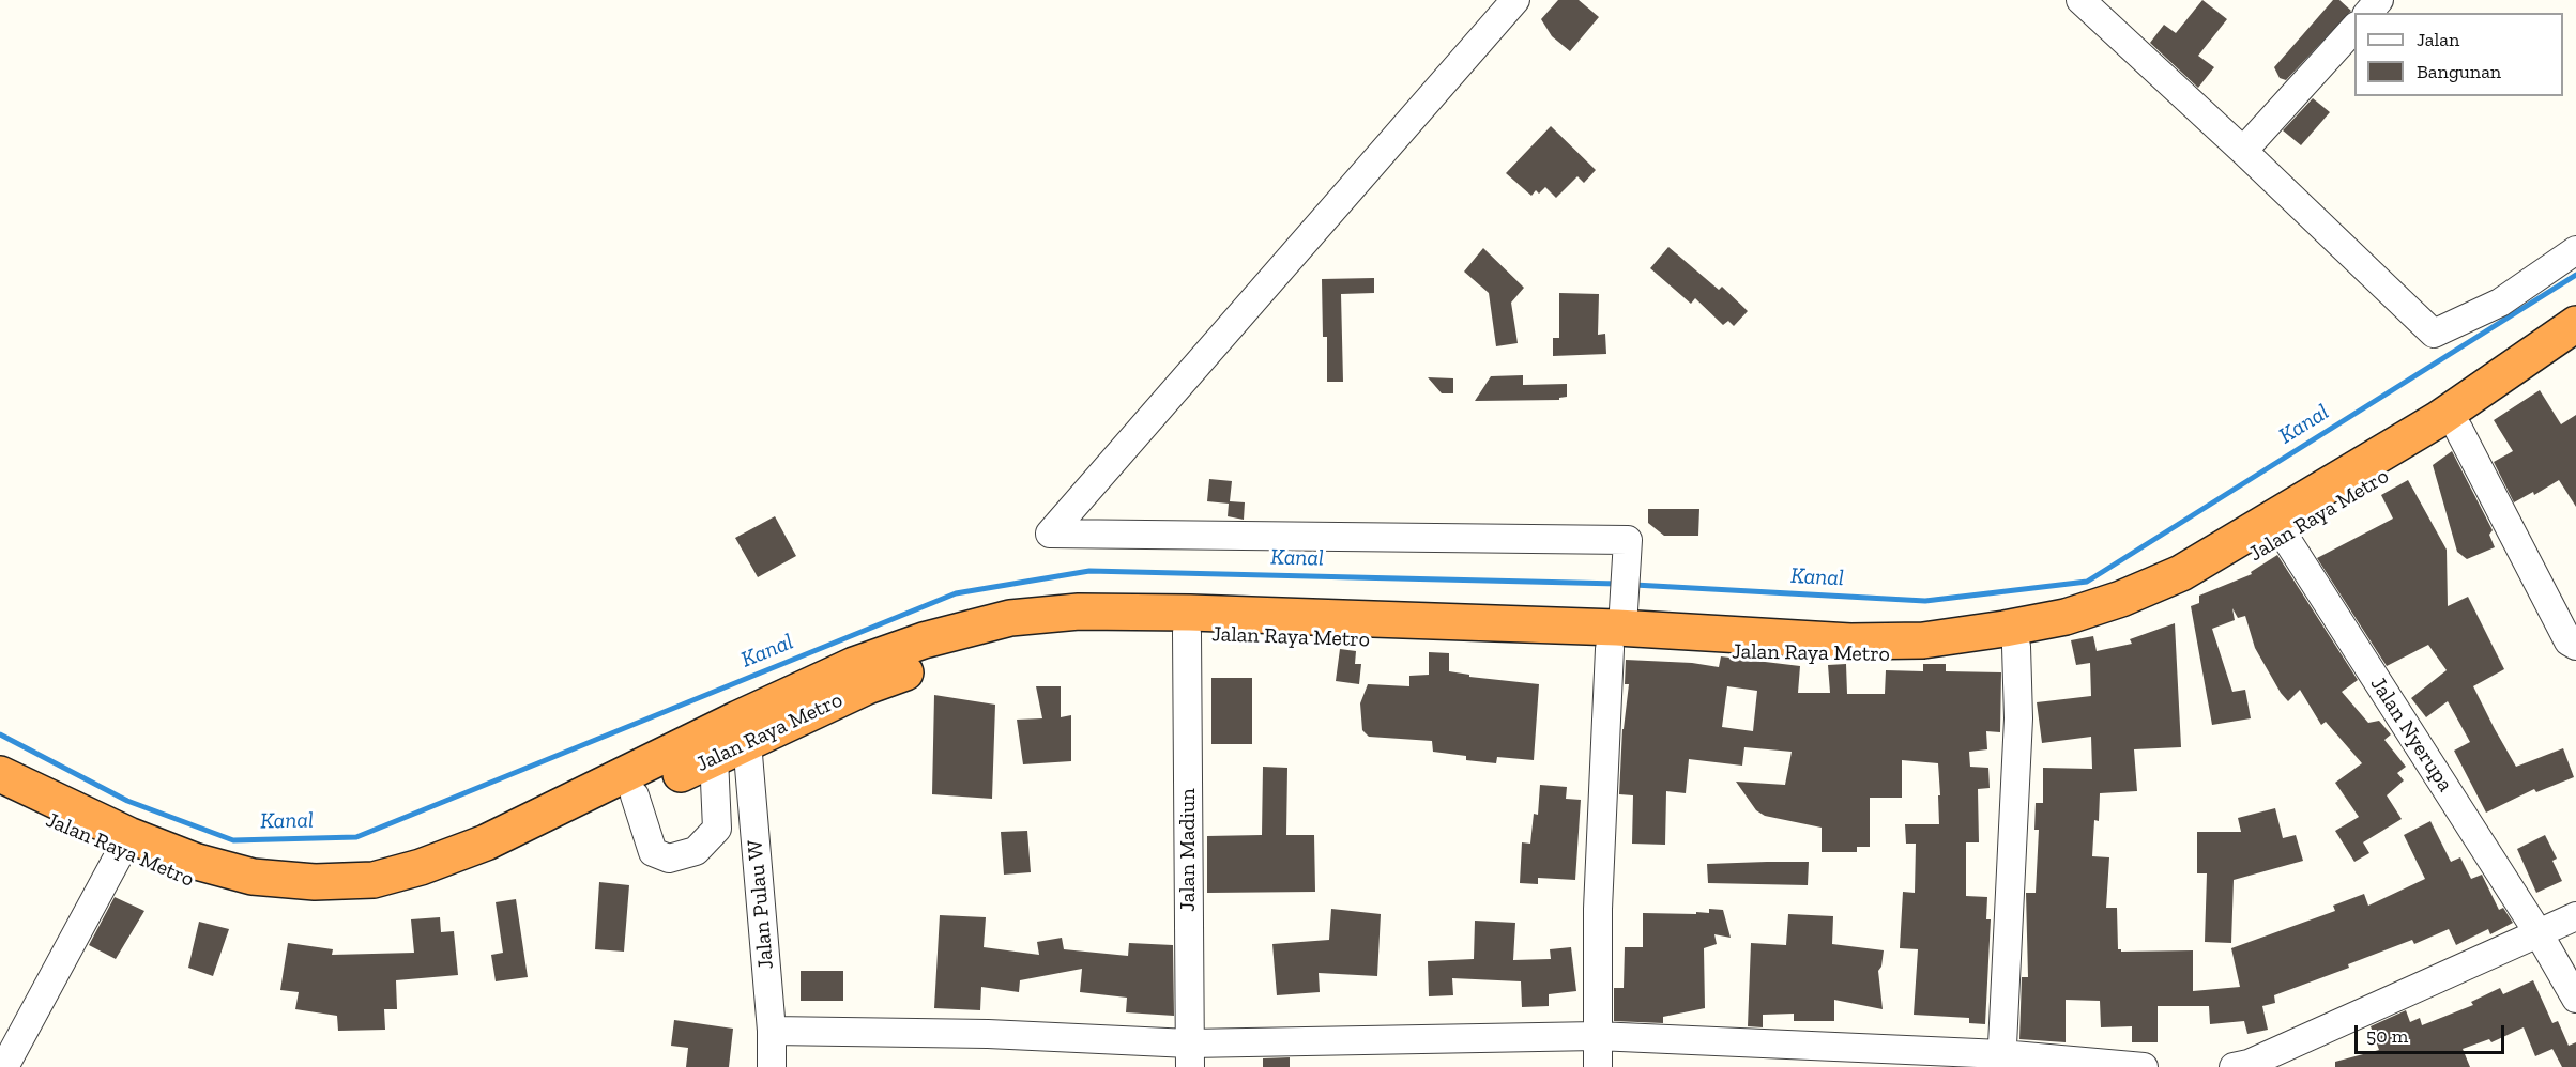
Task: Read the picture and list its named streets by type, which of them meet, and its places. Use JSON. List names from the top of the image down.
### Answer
{
  "streets": {
    "highway": ["Jalan Raya Metro"],
    "street": ["Jalan Nyerupa", "Jalan Madiun", "Jalan Pulau W"]
  },
  "crossings": [
    ["Jalan Raya Metro", "Jalan Nyerupa"],
    ["Jalan Raya Metro", "Jalan Madiun"],
    ["Jalan Raya Metro", "Jalan Pulau W"]
  ],
  "water": ["Kanal"],
  "legend": ["Jalan", "Bangunan"],
  "scale_bar": "50 m"
}
